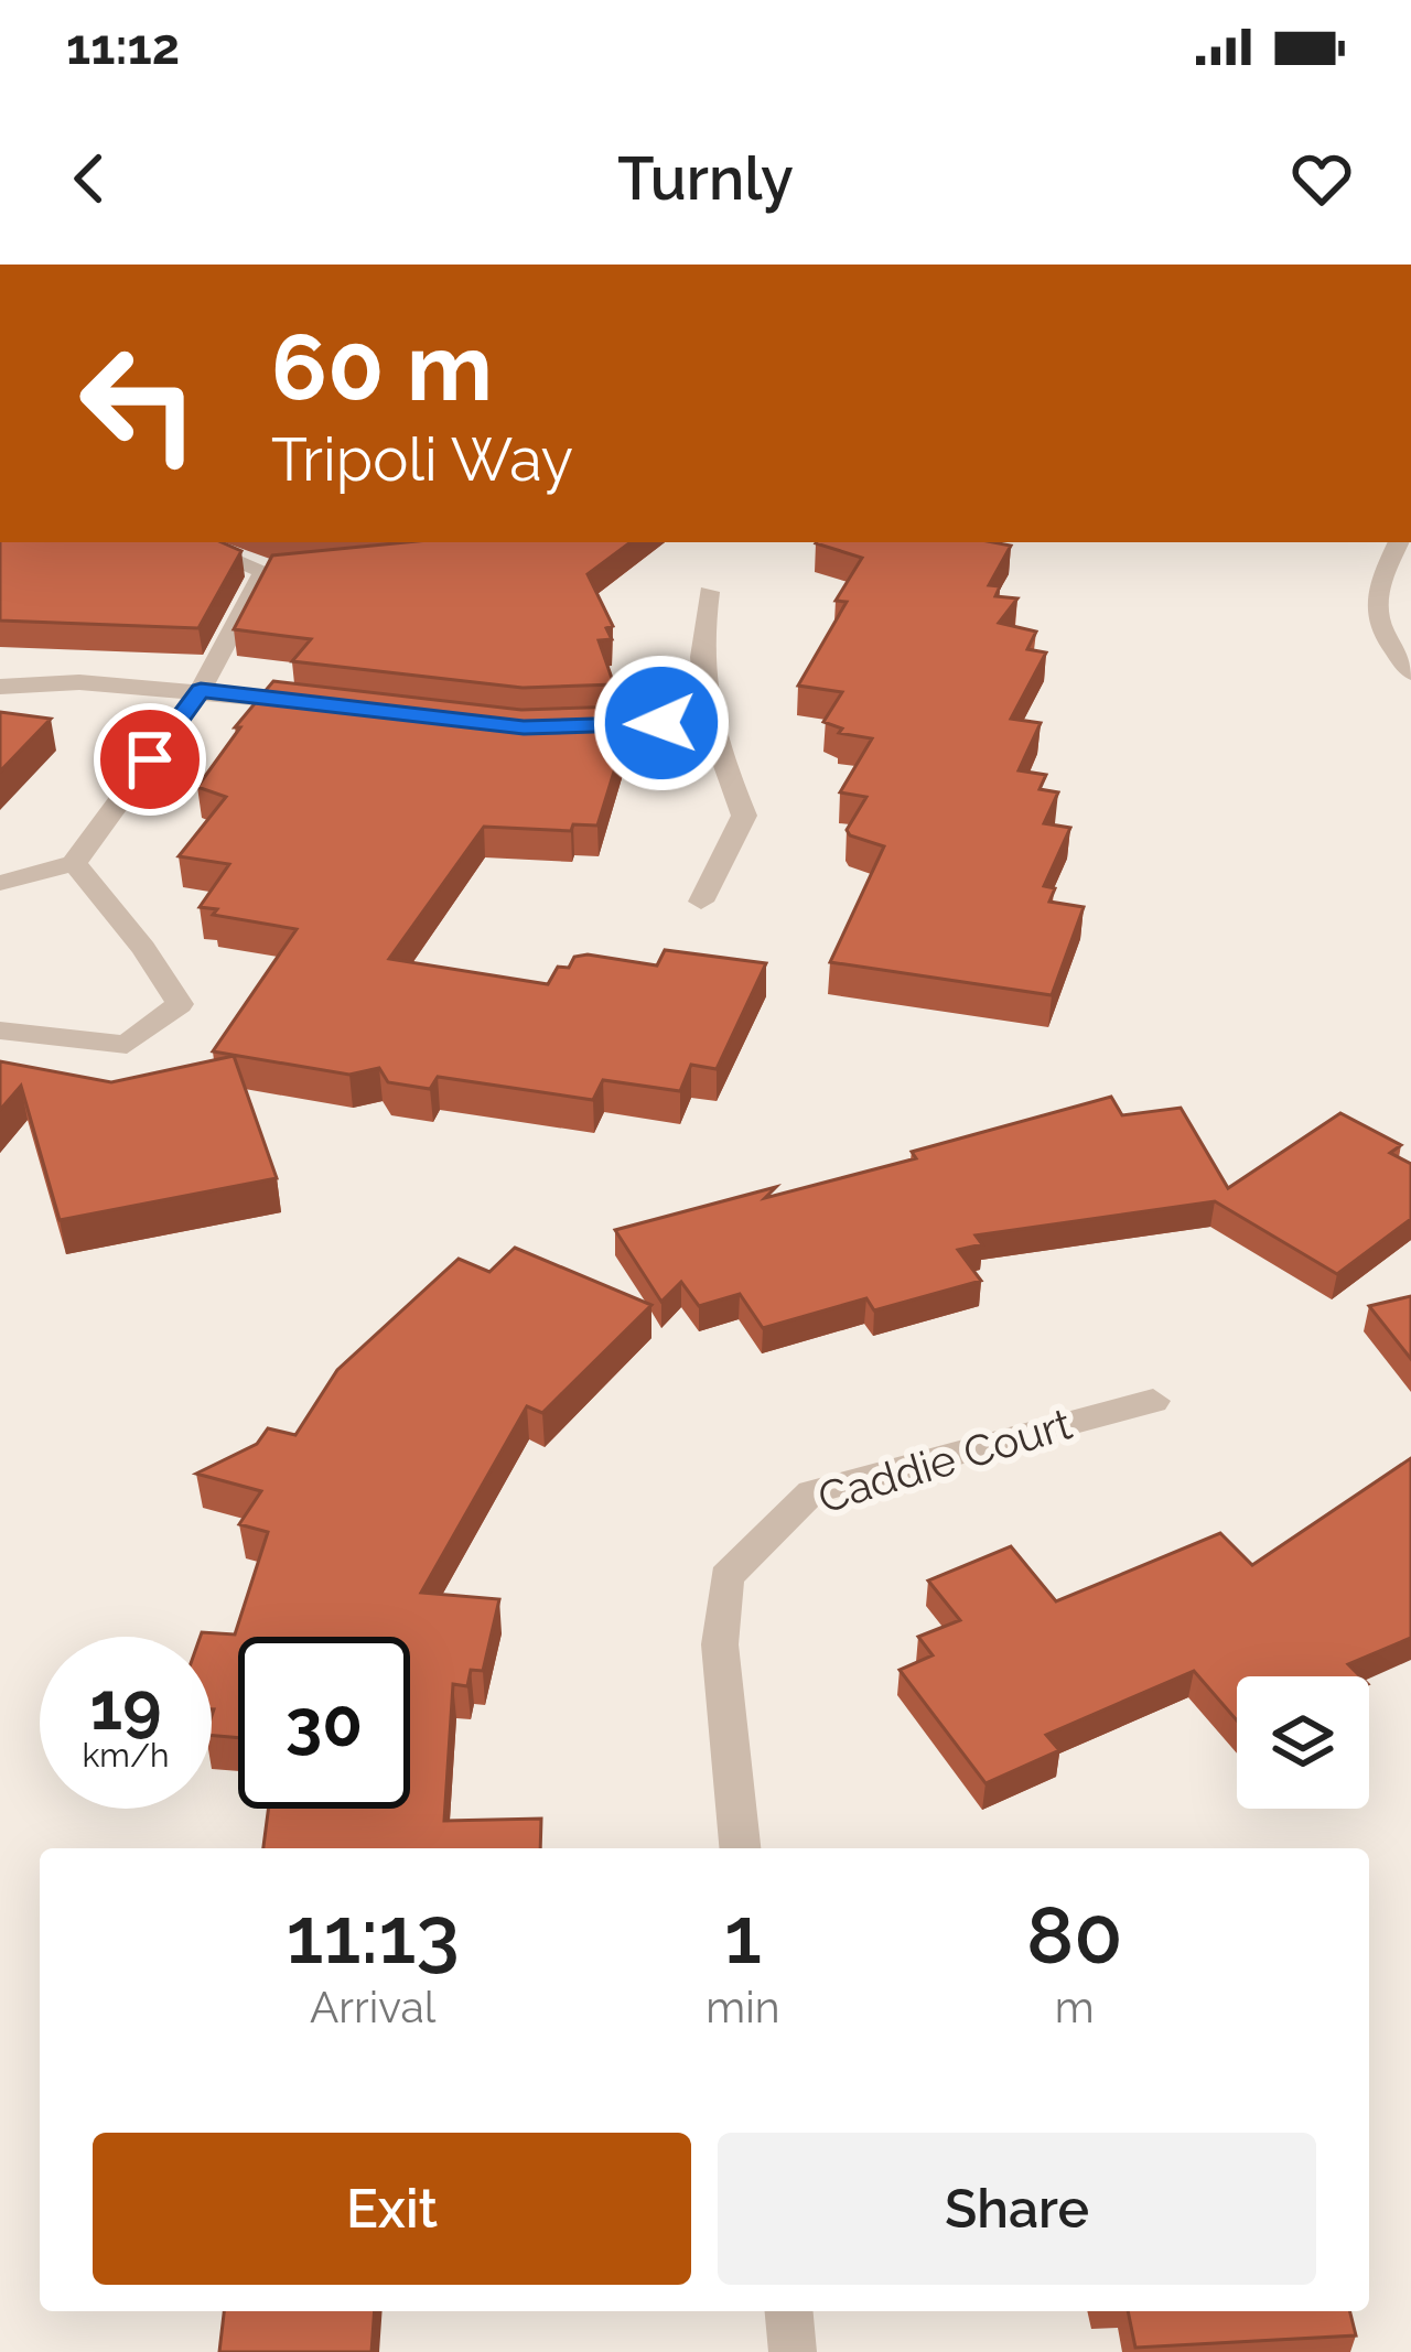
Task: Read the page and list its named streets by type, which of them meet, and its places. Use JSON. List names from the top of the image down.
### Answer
{
  "streets": {
    "street": ["Caddie Court"]
  },
  "page": {
    "status": "11:12",
    "header": "Turnly",
    "turn": ["60 m", "Tripoli Way"],
    "speed": "19 km/h",
    "limit": "30",
    "eta": [
      "11:13",
      "Arrival",
      "1",
      "min",
      "80",
      "m"
    ],
    "buttons": ["Exit", "Share"]
  }
}
